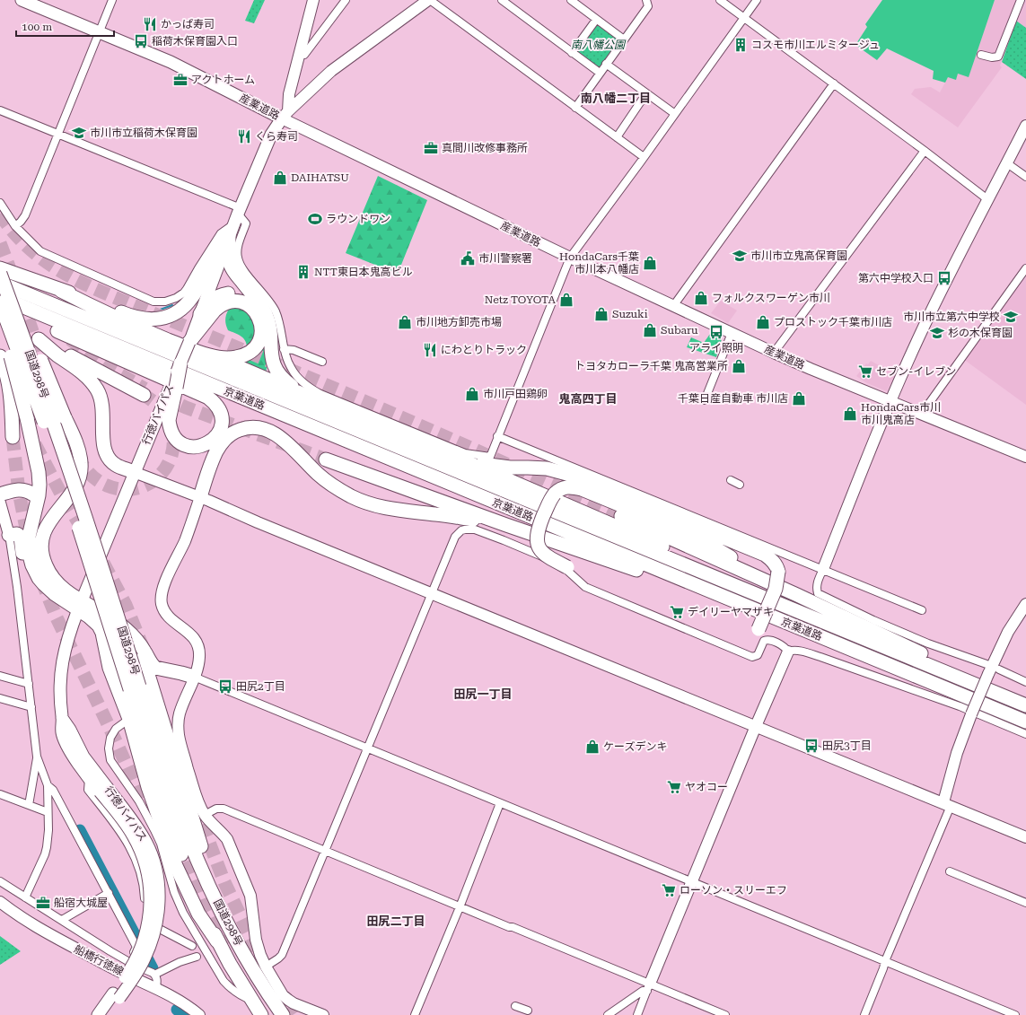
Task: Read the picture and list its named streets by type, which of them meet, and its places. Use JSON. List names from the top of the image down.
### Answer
{
  "streets": {
    "highway": ["国道298号", "京葉道路"],
    "main road": ["産業道路", "行徳バイパス"],
    "street": ["船橋行徳線"]
  },
  "districts": [
    "南八幡二丁目",
    "鬼高四丁目",
    "田尻一丁目",
    "田尻二丁目"
  ],
  "parks": ["南八幡公園"],
  "places": {
    "restaurant": ["かっぱ寿司", "くら寿司", "にわとりトラック"],
    "bus stop": [
      "稲荷木保育園入口",
      "第六中学校入口",
      "アライ照明",
      "田尻2丁目",
      "田尻3丁目"
    ],
    "building": ["コスモ市川エルミタージュ", "NTT東日本鬼高ビル"],
    "office": ["アクトホーム", "真間川改修事務所", "船宿大城屋"],
    "school or university": [
      "市川市立稲荷木保育園",
      "市川市立鬼高保育園",
      "市川市立第六中学校",
      "杉の木保育園"
    ],
    "shop": [
      "DAIHATSU",
      "HondaCars千葉 市川本八幡店",
      "フォルクスワーゲン市川",
      "Netz TOYOTA",
      "Suzuki",
      "市川地方卸売市場",
      "プロストック千葉市川店",
      "Subaru",
      "トヨタカローラ千葉 鬼高営業所",
      "市川戸田鶏卵",
      "千葉日産自動車 市川店",
      "HondaCars市川 市川鬼高店",
      "ケーズデンキ"
    ],
    "sports": ["ラウンドワン"],
    "public building": ["市川警察署"],
    "supermarket": [
      "セブン-イレブン",
      "デイリーヤマザキ",
      "ヤオコー",
      "ローソン・スリーエフ"
    ]
  },
  "scale_bar": "100 m"
}
